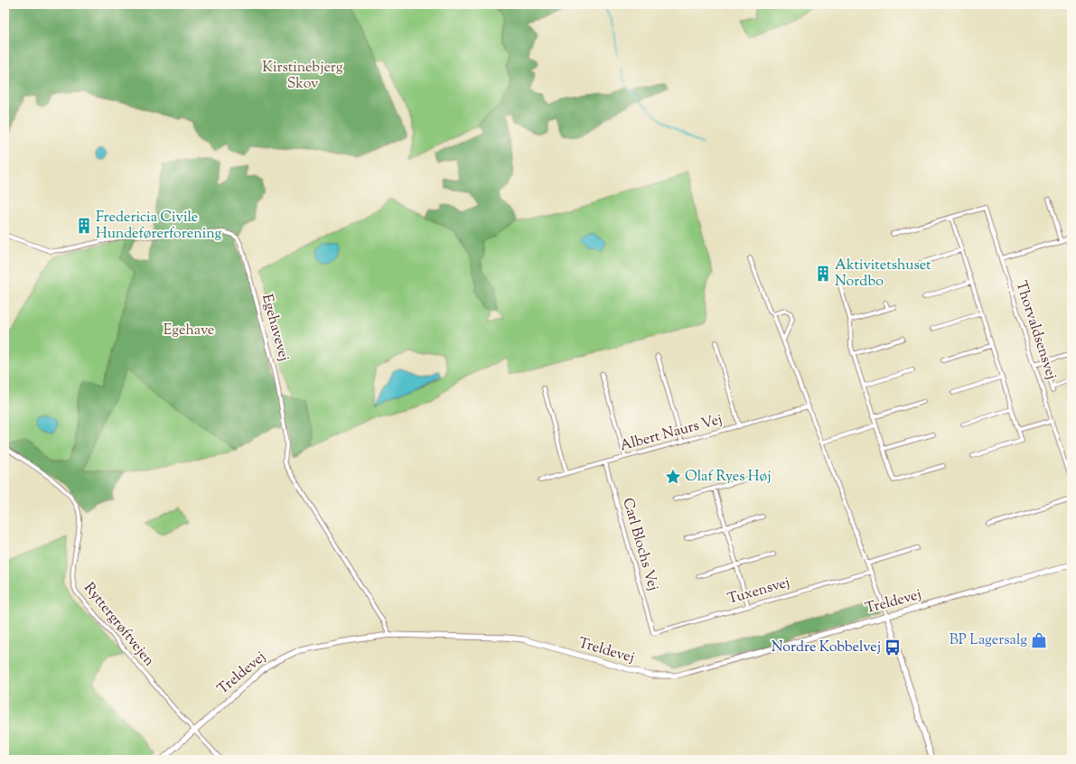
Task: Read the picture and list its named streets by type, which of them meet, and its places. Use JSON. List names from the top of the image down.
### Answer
{
  "streets": {
    "street": [
      "Egehavevej",
      "Thorvaldsensvej",
      "Albert Naurs Vej",
      "Carl Blochs Vej",
      "Tuxensvej",
      "Treldevej",
      "Ryttergrøftvejen"
    ]
  },
  "crossings": [
    ["Egehavevej", "Treldevej"],
    ["Albert Naurs Vej", "Carl Blochs Vej"],
    ["Carl Blochs Vej", "Tuxensvej"],
    ["Treldevej", "Ryttergrøftvejen"]
  ],
  "parks": ["Kirstinebjerg Skov", "Egehave"],
  "places": {
    "building": ["Fredericia Civile Hundeførerforening", "Aktivitetshuset Nordbo"],
    "place": ["Olaf Ryes Høj"],
    "shop": ["BP Lagersalg"],
    "bus stop": ["Nordre Kobbelvej"]
  }
}
